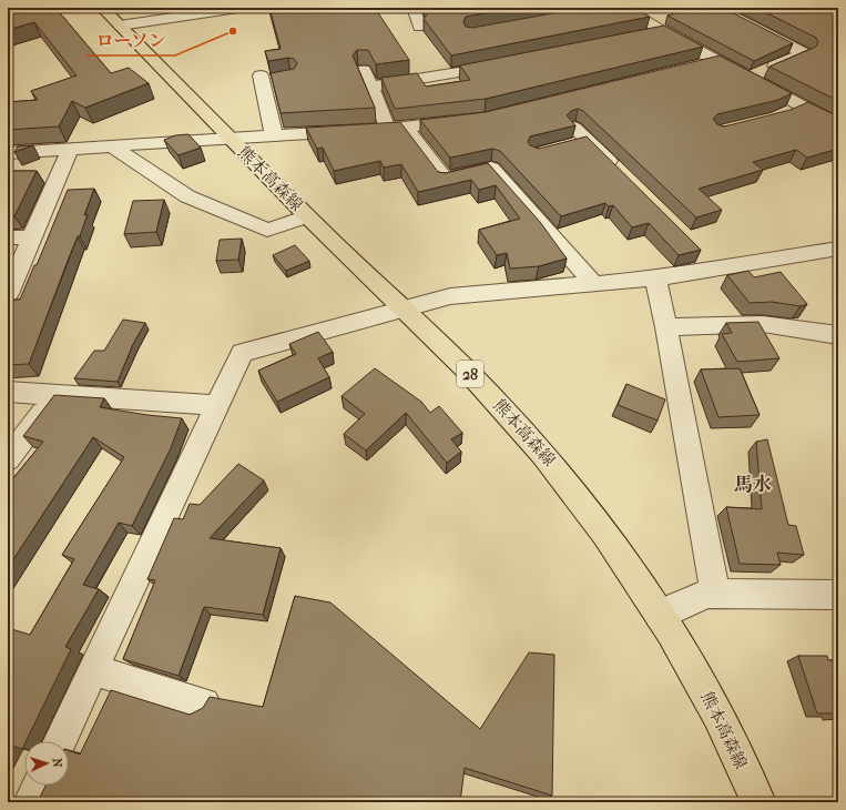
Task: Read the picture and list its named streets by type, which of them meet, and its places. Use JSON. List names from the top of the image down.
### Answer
{
  "streets": {
    "main road": ["熊本高森線", "28"]
  },
  "districts": ["馬水"],
  "places": ["ローソン"],
  "north": "right"
}
